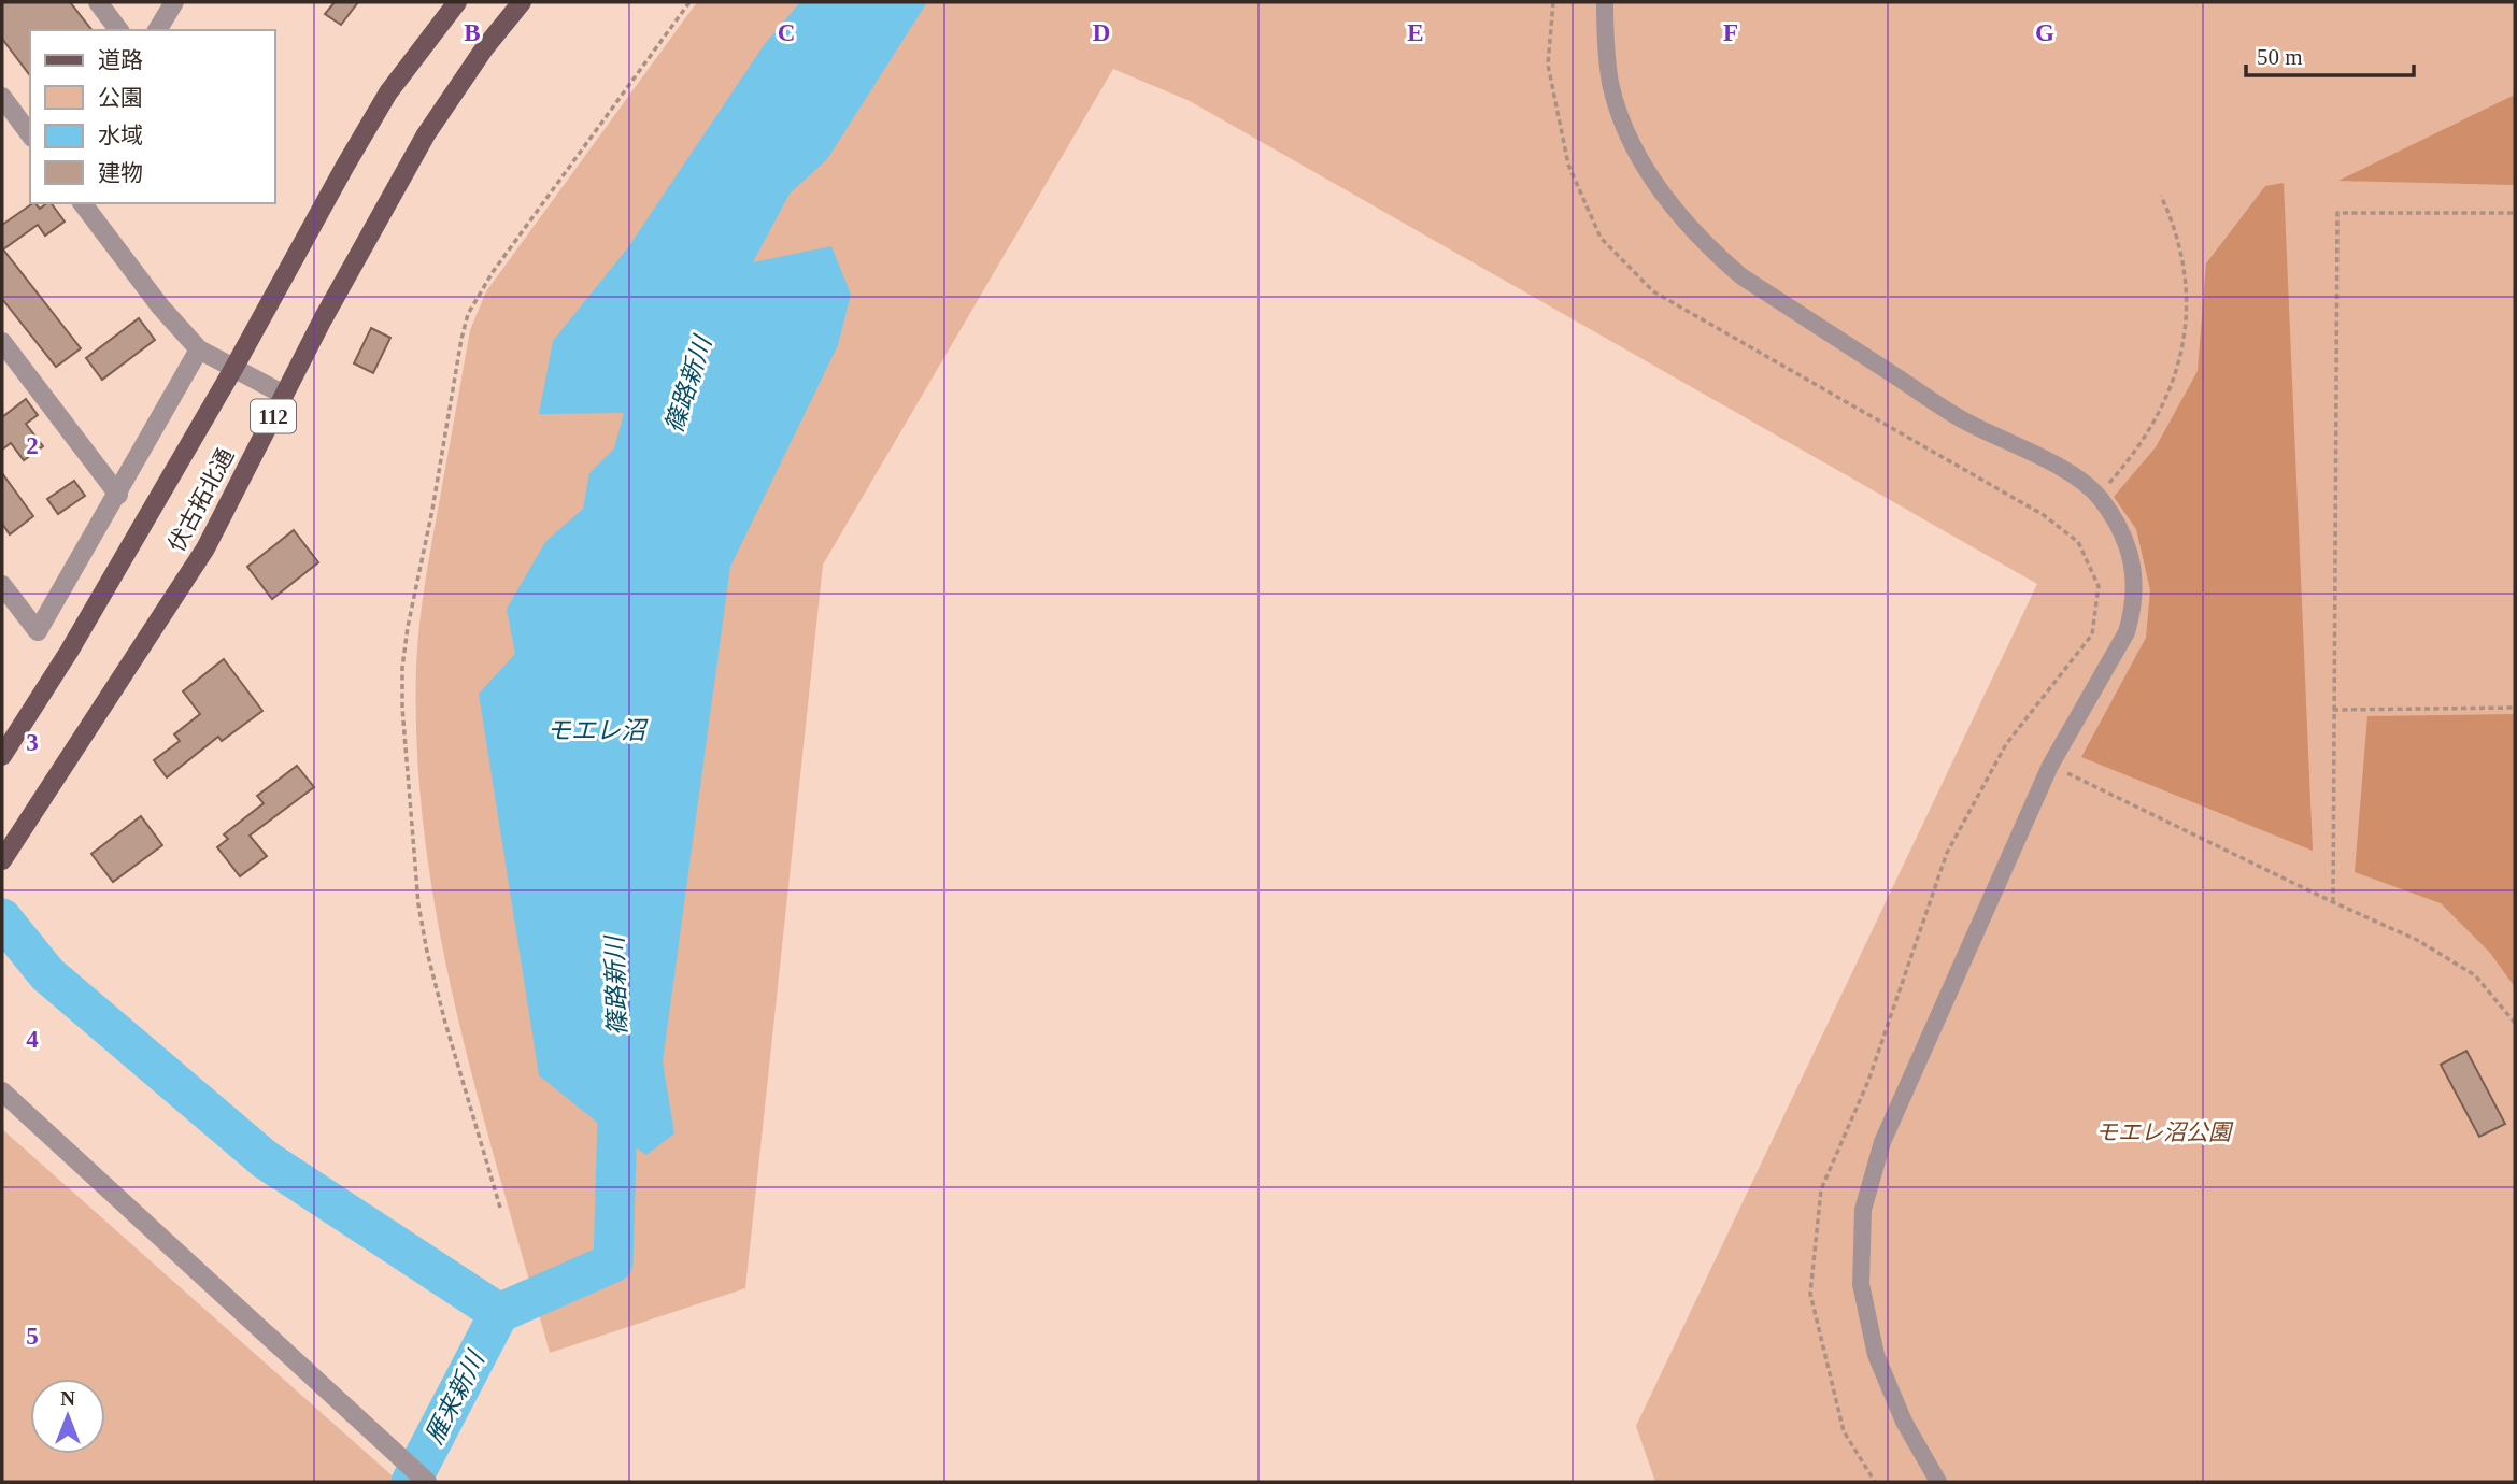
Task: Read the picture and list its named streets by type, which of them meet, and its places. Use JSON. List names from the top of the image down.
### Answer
{
  "streets": {
    "main road": ["112", "伏古拓北通"]
  },
  "water": ["篠路新川", "モエレ沼", "雁来新川"],
  "parks": ["モエレ沼公園"],
  "legend": [
    "道路",
    "公園",
    "水域",
    "建物"
  ],
  "scale_bar": "50 m",
  "north": "top",
  "grid": {
    "columns": [
      "B",
      "C",
      "D",
      "E",
      "F",
      "G"
    ],
    "rows": [
      "2",
      "3",
      "4",
      "5"
    ]
  }
}
